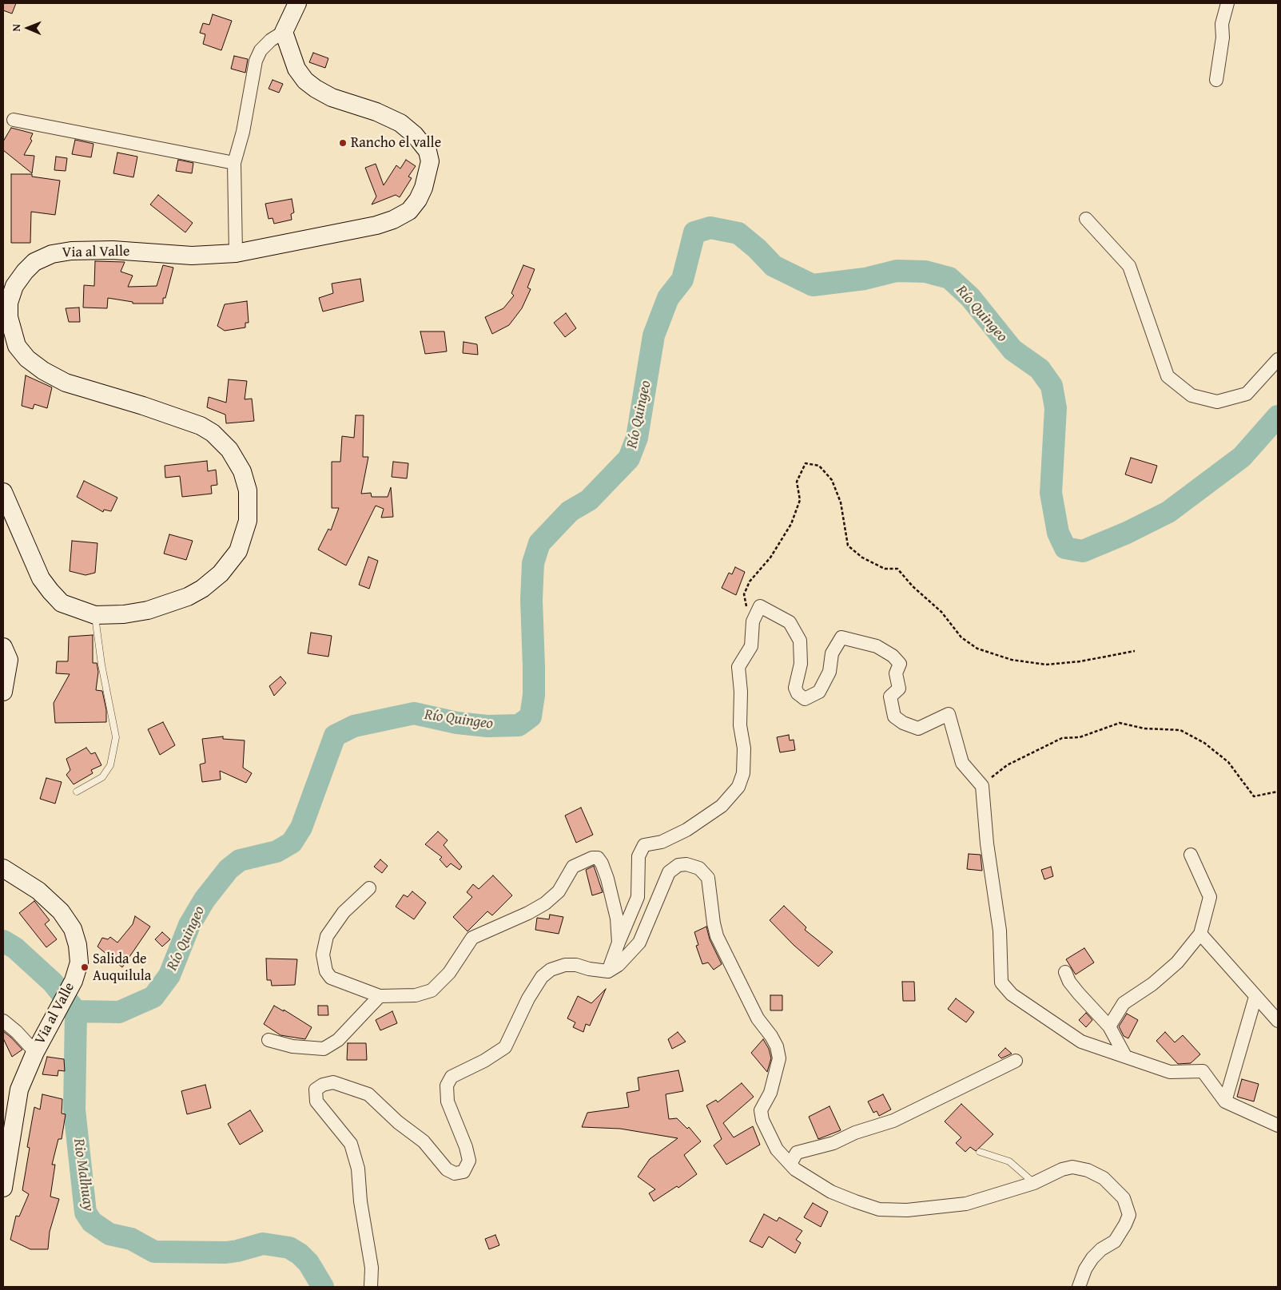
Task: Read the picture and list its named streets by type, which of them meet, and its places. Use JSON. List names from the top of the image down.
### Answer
{
  "streets": {
    "main road": ["Via al Valle"]
  },
  "water": ["Río Quingeo", "Rio Malhuay"],
  "places": ["Rancho el valle", "Salida de Auquilula"],
  "north": "left"
}
